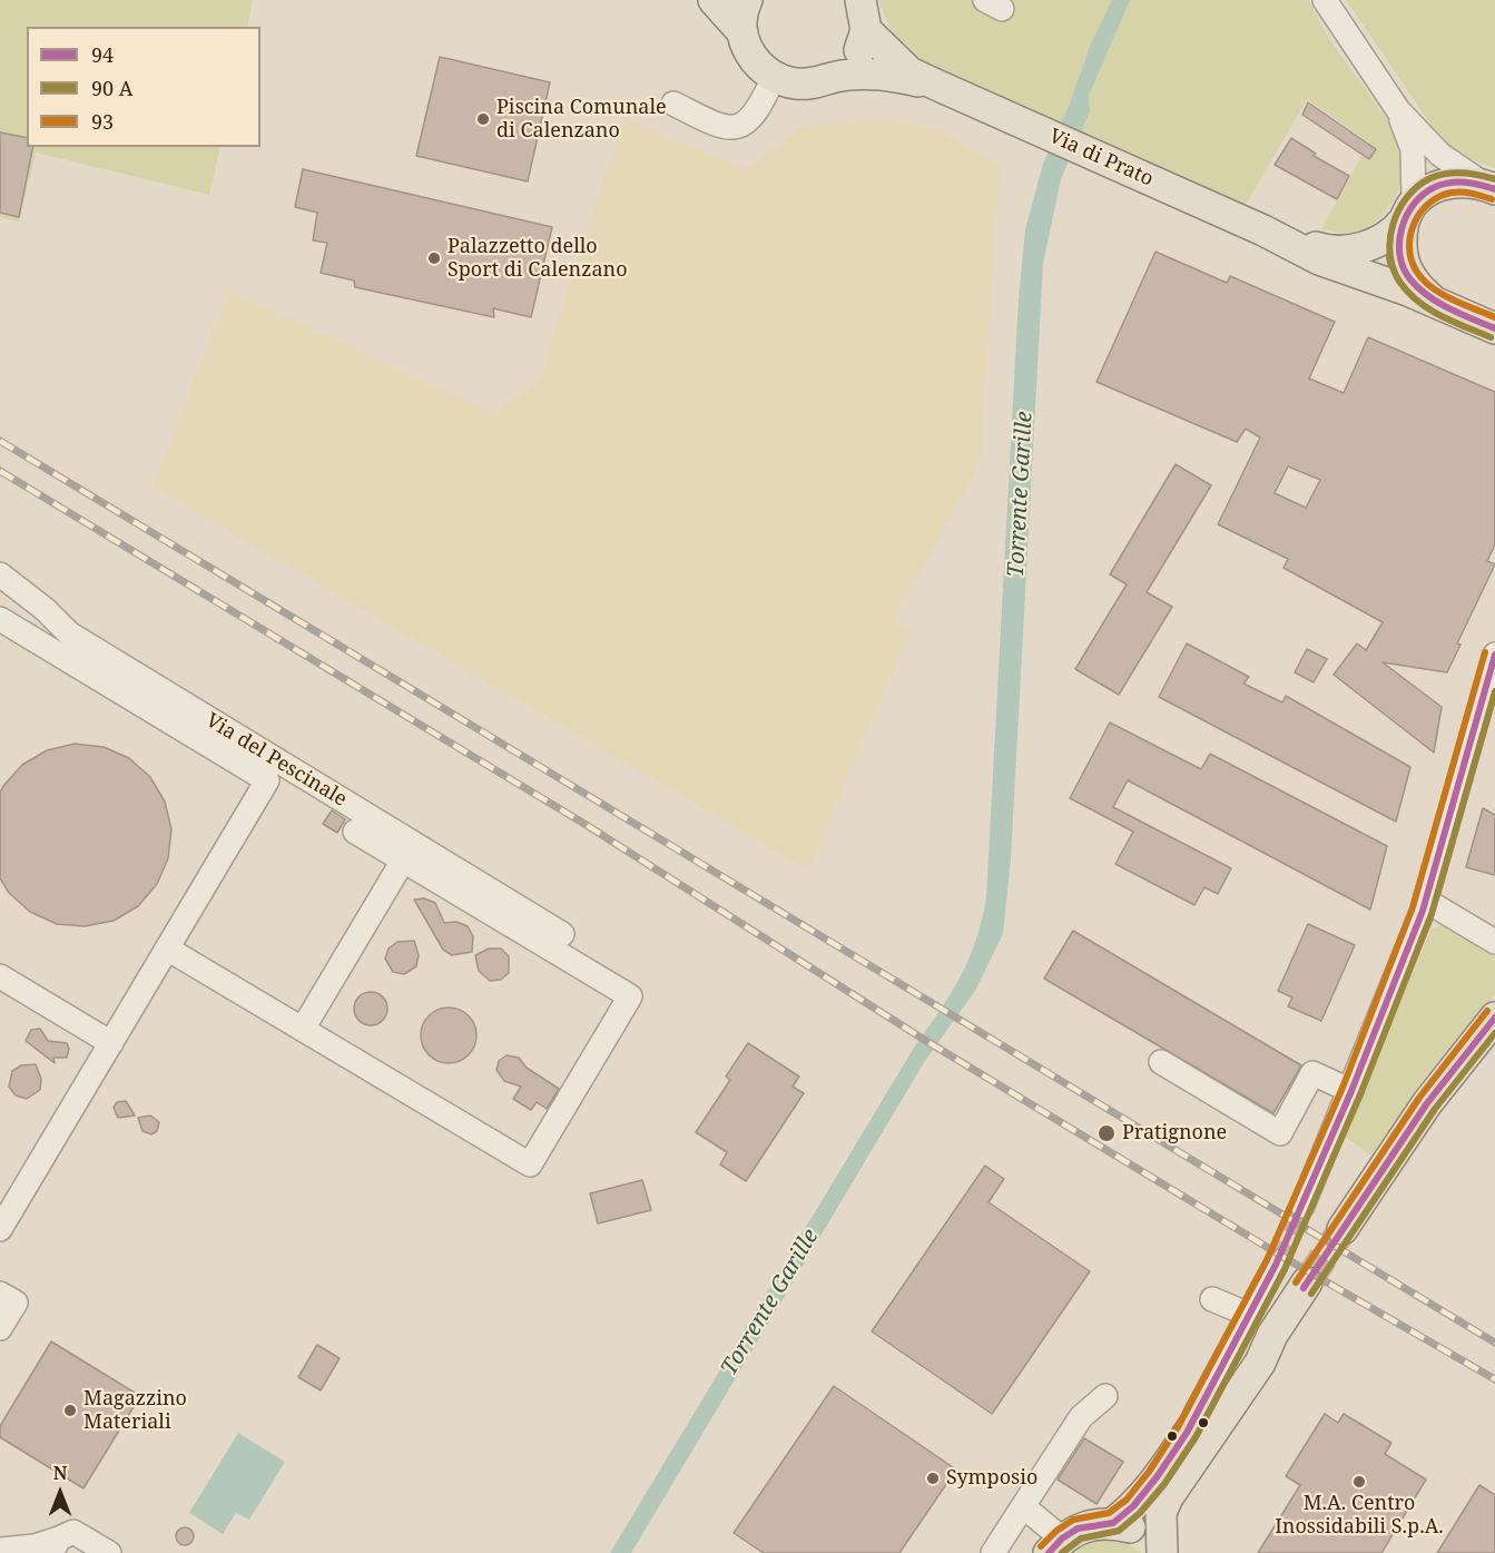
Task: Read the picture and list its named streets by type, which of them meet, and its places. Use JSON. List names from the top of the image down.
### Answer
{
  "streets": {
    "main road": ["Via di Prato"],
    "street": ["Via del Pescinale"]
  },
  "water": ["Torrente Garille"],
  "places": [
    "Piscina Comunale di Calenzano",
    "Palazzetto dello Sport di Calenzano",
    "Pratignone",
    "Magazzino Materiali",
    "Symposio",
    "M.A. Centro Inossidabili S.p.A."
  ],
  "lines": ["transit line 94", "transit line 93"],
  "legend": ["94", "90 A", "93"],
  "north": "top"
}
